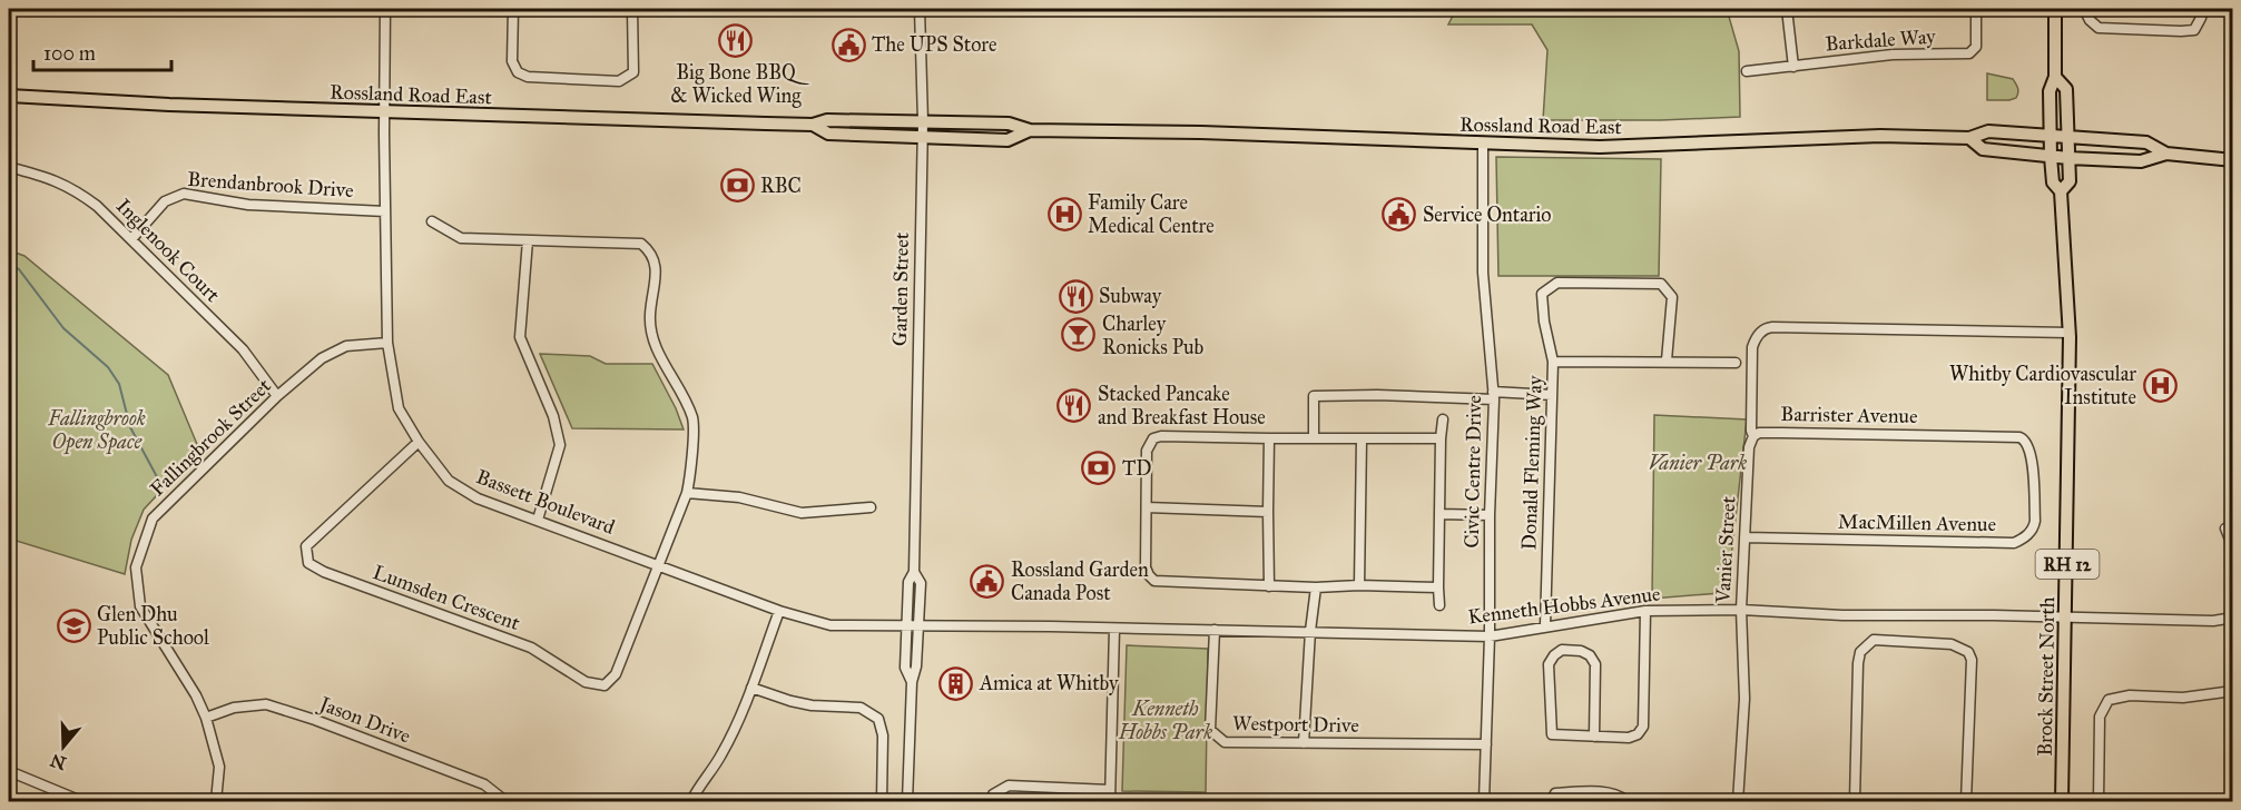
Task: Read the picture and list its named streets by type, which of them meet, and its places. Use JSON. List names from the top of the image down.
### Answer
{
  "streets": {
    "main road": ["Rossland Road East", "RH 12", "Brock Street North"],
    "street": [
      "Barkdale Way",
      "Brendanbrook Drive",
      "Inglenook Court",
      "Garden Street",
      "Barrister Avenue",
      "Fallingbrook Street",
      "Donald Fleming Way",
      "Civic Centre Drive",
      "Bassett Boulevard",
      "MacMillen Avenue",
      "Vanier Street",
      "Lumsden Crescent",
      "Kenneth Hobbs Avenue",
      "Jason Drive",
      "Westport Drive"
    ]
  },
  "crossings": [
    ["Rossland Road East", "Garden Street"],
    ["Rossland Road East", "Civic Centre Drive"],
    ["Rossland Road East", "Bassett Boulevard"],
    ["Rossland Road East", "Brock Street North"],
    ["Brendanbrook Drive", "Inglenook Court"],
    ["Brendanbrook Drive", "Bassett Boulevard"],
    ["Inglenook Court", "Fallingbrook Street"],
    ["Garden Street", "Bassett Boulevard"],
    ["Garden Street", "Kenneth Hobbs Avenue"],
    ["Barrister Avenue", "MacMillen Avenue"],
    ["Barrister Avenue", "Vanier Street"],
    ["Fallingbrook Street", "Bassett Boulevard"],
    ["Fallingbrook Street", "Jason Drive"],
    ["Donald Fleming Way", "Kenneth Hobbs Avenue"],
    ["Civic Centre Drive", "Kenneth Hobbs Avenue"],
    ["Civic Centre Drive", "Westport Drive"],
    ["Bassett Boulevard", "Lumsden Crescent"],
    ["Bassett Boulevard", "Kenneth Hobbs Avenue"],
    ["MacMillen Avenue", "Vanier Street"],
    ["Vanier Street", "Kenneth Hobbs Avenue"],
    ["Vanier Street", "Brock Street North"],
    ["Kenneth Hobbs Avenue", "Brock Street North"],
    ["Kenneth Hobbs Avenue", "Westport Drive"]
  ],
  "parks": ["Fallingbrook Open Space", "Vanier Park", "Kenneth Hobbs Park"],
  "places": {
    "restaurant": ["Big Bone BBQ & Wicked Wing", "Subway", "Stacked Pancake and Breakfast House"],
    "public building": ["The UPS Store", "Service Ontario", "Rossland Garden Canada Post"],
    "bank": ["RBC", "TD"],
    "hospital": ["Family Care Medical Centre", "Whitby Cardiovascular Institute"],
    "bar": ["Charley Ronicks Pub"],
    "school or university": ["Glen Dhu Public School"],
    "building": ["Amica at Whitby"]
  },
  "scale_bar": "100 m",
  "north": "bottom"
}
